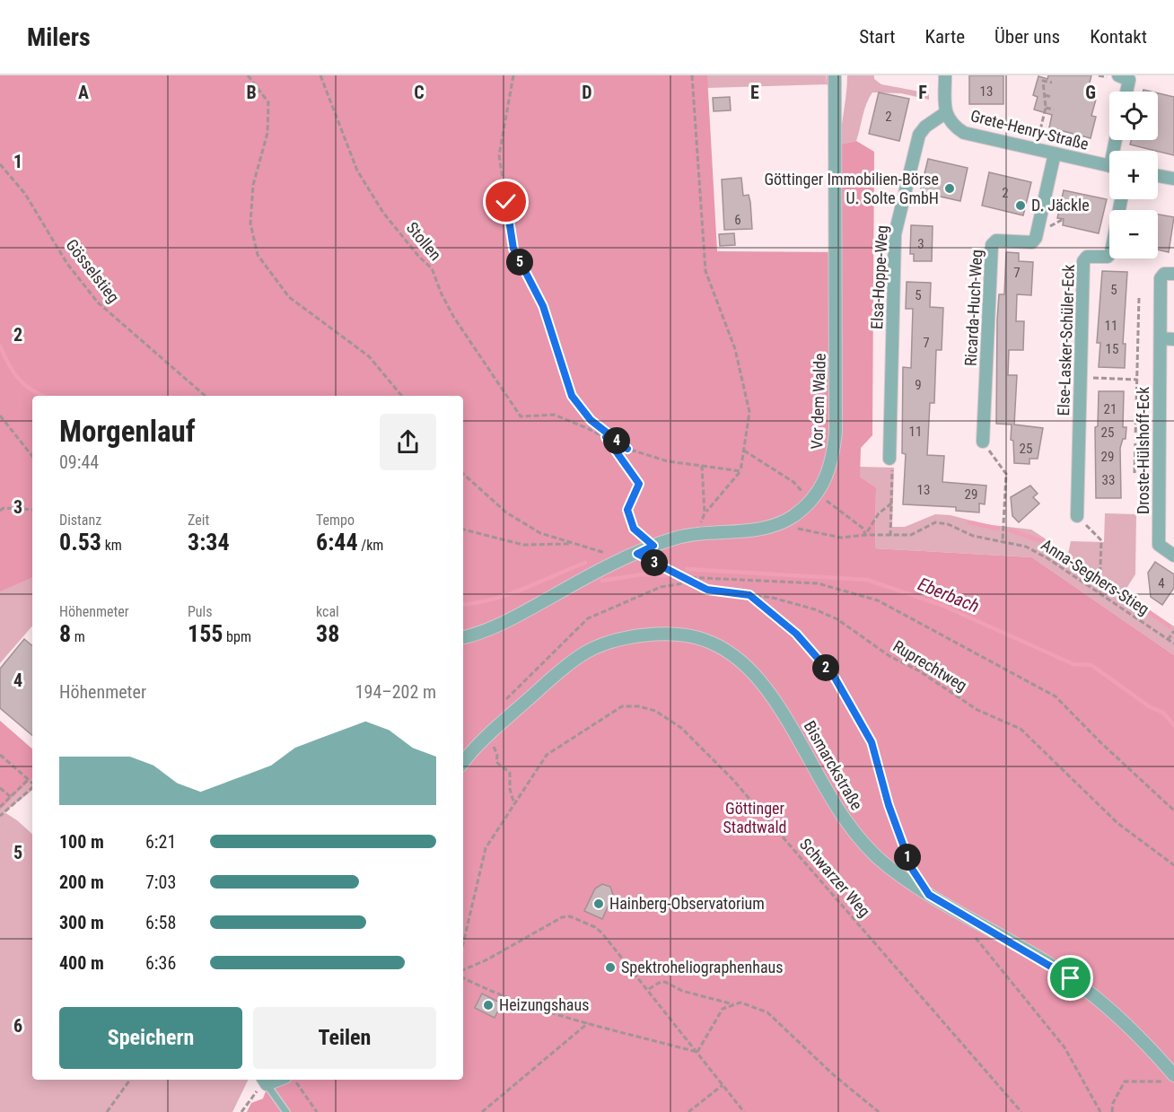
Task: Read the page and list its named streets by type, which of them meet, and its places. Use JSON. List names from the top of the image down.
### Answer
{
  "streets": {
    "street": [
      "Grete-Henry-Straße",
      "Elsa-Hoppe-Weg",
      "Ricarda-Huch-Weg",
      "Else-Lasker-Schüler-Eck",
      "Vor dem Walde",
      "Droste-Hülshoff-Eck",
      "Bismarckstraße"
    ],
    "path": [
      "Stollen",
      "Gösselstieg",
      "Anna-Seghers-Stieg",
      "Ruprechtweg",
      "Schwarzer Weg"
    ]
  },
  "crossings": [
    ["Grete-Henry-Straße", "Elsa-Hoppe-Weg"],
    ["Grete-Henry-Straße", "Ricarda-Huch-Weg"],
    ["Vor dem Walde", "Anna-Seghers-Stieg"],
    ["Vor dem Walde", "Ruprechtweg"]
  ],
  "water": ["Eberbach"],
  "parks": ["Göttinger Stadtwald"],
  "places": [
    "Göttinger Immobilien-Börse U. Solte GmbH",
    "D. Jäckle",
    "Hainberg-Observatorium",
    "Spektroheliographenhaus",
    "Heizungshaus"
  ],
  "house_numbers": [
    "13",
    "2",
    "2",
    "6",
    "3",
    "7",
    "5",
    "5",
    "11",
    "7",
    "15",
    "9",
    "21",
    "11",
    "25",
    "25",
    "29",
    "33",
    "13",
    "29",
    "4"
  ],
  "page": {
    "header": "Milers",
    "nav": [
      "Start",
      "Karte",
      "Über uns",
      "Kontakt"
    ],
    "map_buttons": ["+", "−"],
    "pins": [
      "5",
      "4",
      "3",
      "2",
      "1"
    ],
    "heading": ["Morgenlauf", "09:44"],
    "stats": [
      ["Distanz", "0.53 km"],
      ["Zeit", "3:34"],
      ["Tempo", "6:44 /km"],
      ["Höhenmeter", "8 m"],
      ["Puls", "155 bpm"],
      ["kcal", "38"]
    ],
    "chart": ["Höhenmeter", "194–202 m"],
    "list": [
      {
        "name": "100 m",
        "note": "6:21"
      },
      {
        "name": "200 m",
        "note": "7:03"
      },
      {
        "name": "300 m",
        "note": "6:58"
      },
      {
        "name": "400 m",
        "note": "6:36"
      }
    ],
    "buttons": ["Speichern", "Teilen"]
  },
  "grid": {
    "columns": [
      "A",
      "B",
      "C",
      "D",
      "E",
      "F",
      "G"
    ],
    "rows": [
      "1",
      "2",
      "3",
      "4",
      "5",
      "6"
    ]
  }
}
